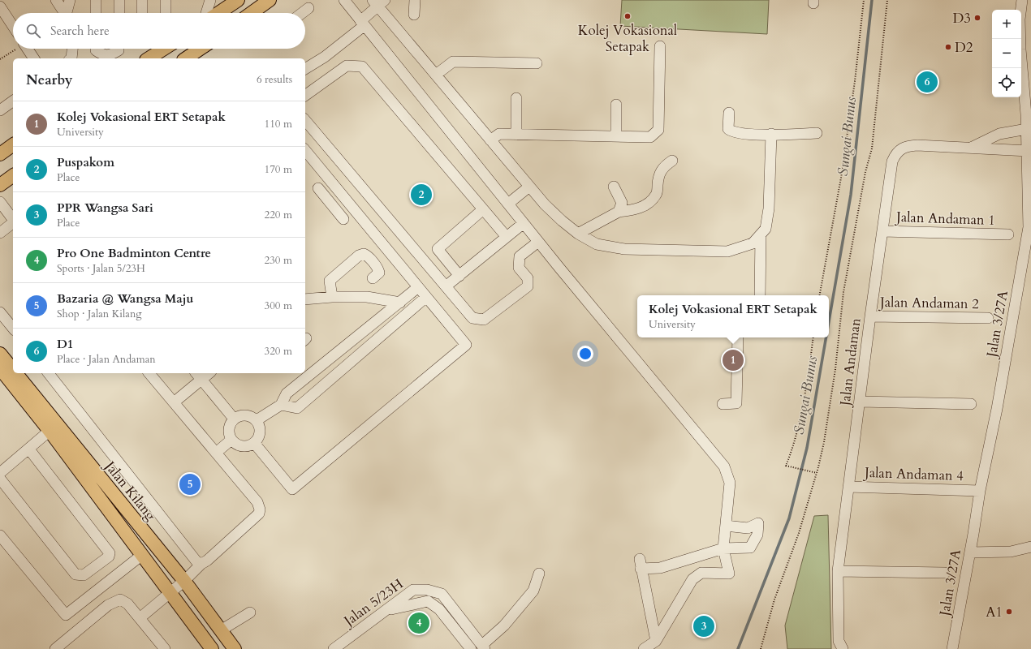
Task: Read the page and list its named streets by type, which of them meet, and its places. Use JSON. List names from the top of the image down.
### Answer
{
  "streets": {
    "main road": ["Jalan Kilang"],
    "street": [
      "Jalan Andaman 1",
      "Jalan Andaman 2",
      "Jalan 3/27A",
      "Jalan Andaman",
      "Jalan Andaman 4",
      "Jalan 5/23H"
    ]
  },
  "crossings": [
    ["Jalan Andaman 1", "Jalan Andaman"],
    ["Jalan Andaman 2", "Jalan Andaman"],
    ["Jalan 3/27A", "Jalan Andaman"],
    ["Jalan 3/27A", "Jalan Andaman 4"],
    ["Jalan Andaman", "Jalan Andaman 4"]
  ],
  "water": ["Sungai Bunus"],
  "places": [
    "Kolej Vokasional Setapak",
    "D3",
    "D2",
    "A1"
  ],
  "page": {
    "map_buttons": ["+", "−"],
    "search": "Search here",
    "heading": ["Nearby", "6 results"],
    "pins": [
      "6",
      "2",
      "1",
      "5",
      "4",
      "3"
    ],
    "list": [
      {
        "mark": "1",
        "name": "Kolej Vokasional ERT Setapak",
        "note": "University",
        "value": "110 m"
      },
      {
        "mark": "2",
        "name": "Puspakom",
        "note": "Place",
        "value": "170 m"
      },
      {
        "mark": "3",
        "name": "PPR Wangsa Sari",
        "note": "Place",
        "value": "220 m"
      },
      {
        "mark": "4",
        "name": "Pro One Badminton Centre",
        "note": "Sports · Jalan 5/23H",
        "value": "230 m"
      },
      {
        "mark": "5",
        "name": "Bazaria @ Wangsa Maju",
        "note": "Shop · Jalan Kilang",
        "value": "300 m"
      },
      {
        "mark": "6",
        "name": "D1",
        "note": "Place · Jalan Andaman",
        "value": "320 m"
      }
    ],
    "popup": ["Kolej Vokasional ERT Setapak", "University"]
  }
}
